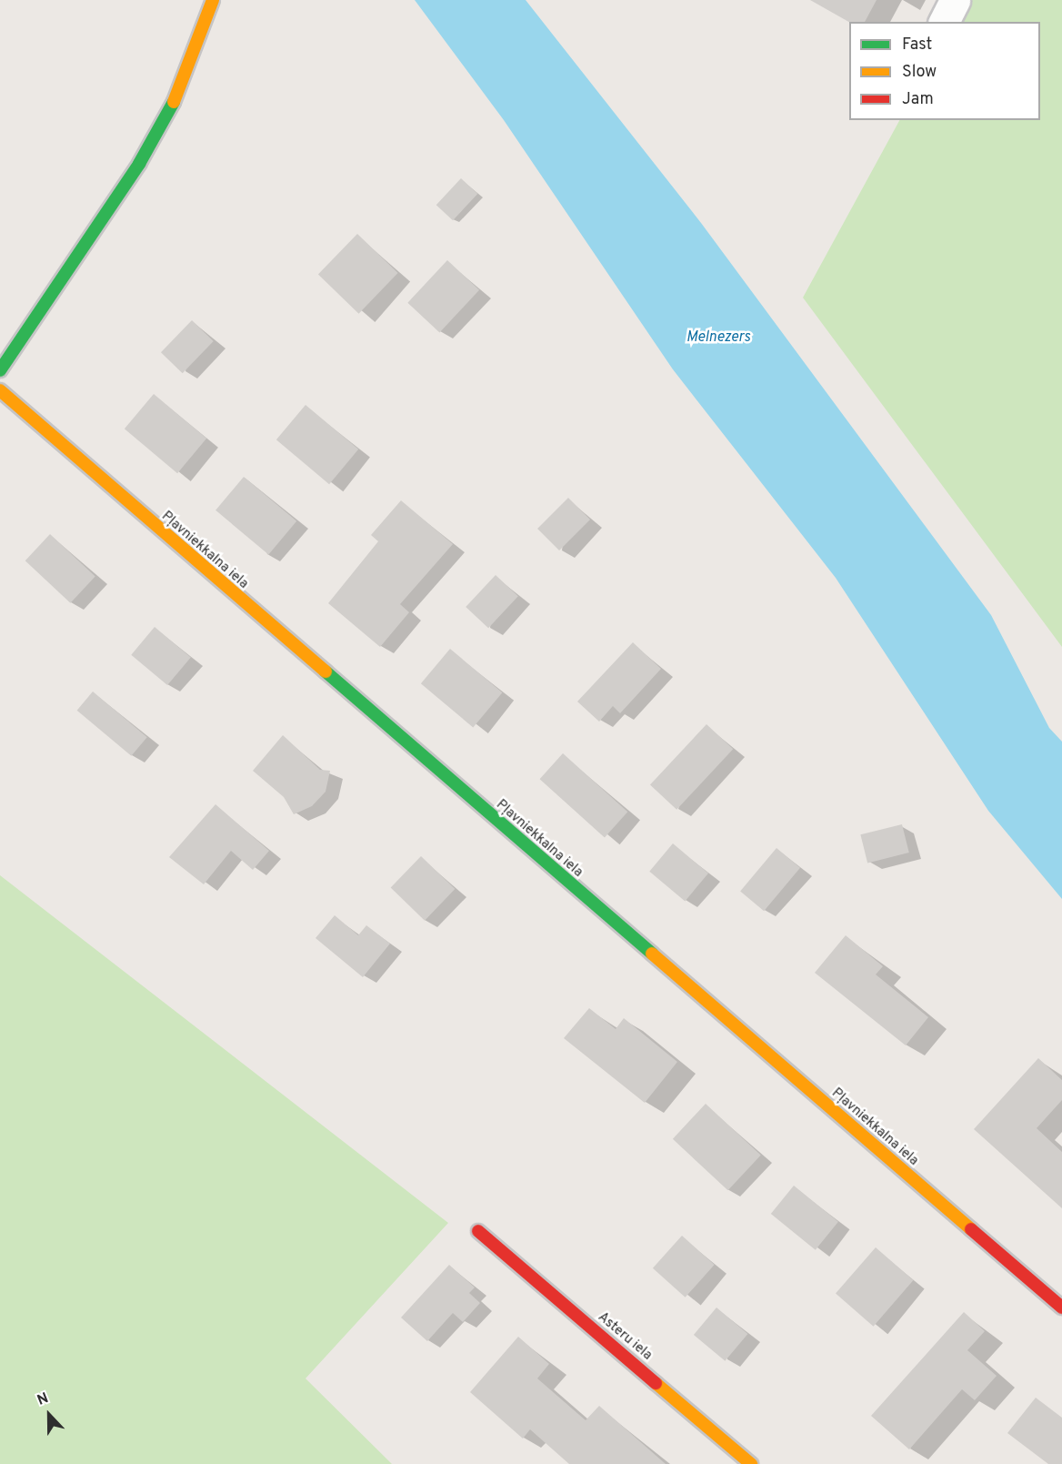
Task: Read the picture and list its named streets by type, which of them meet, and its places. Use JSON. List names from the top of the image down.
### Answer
{
  "streets": {
    "street": ["Pļavniekkalna iela", "Asteru iela"]
  },
  "water": ["Melnezers"],
  "legend": ["Fast", "Slow", "Jam"],
  "north": "top"
}
